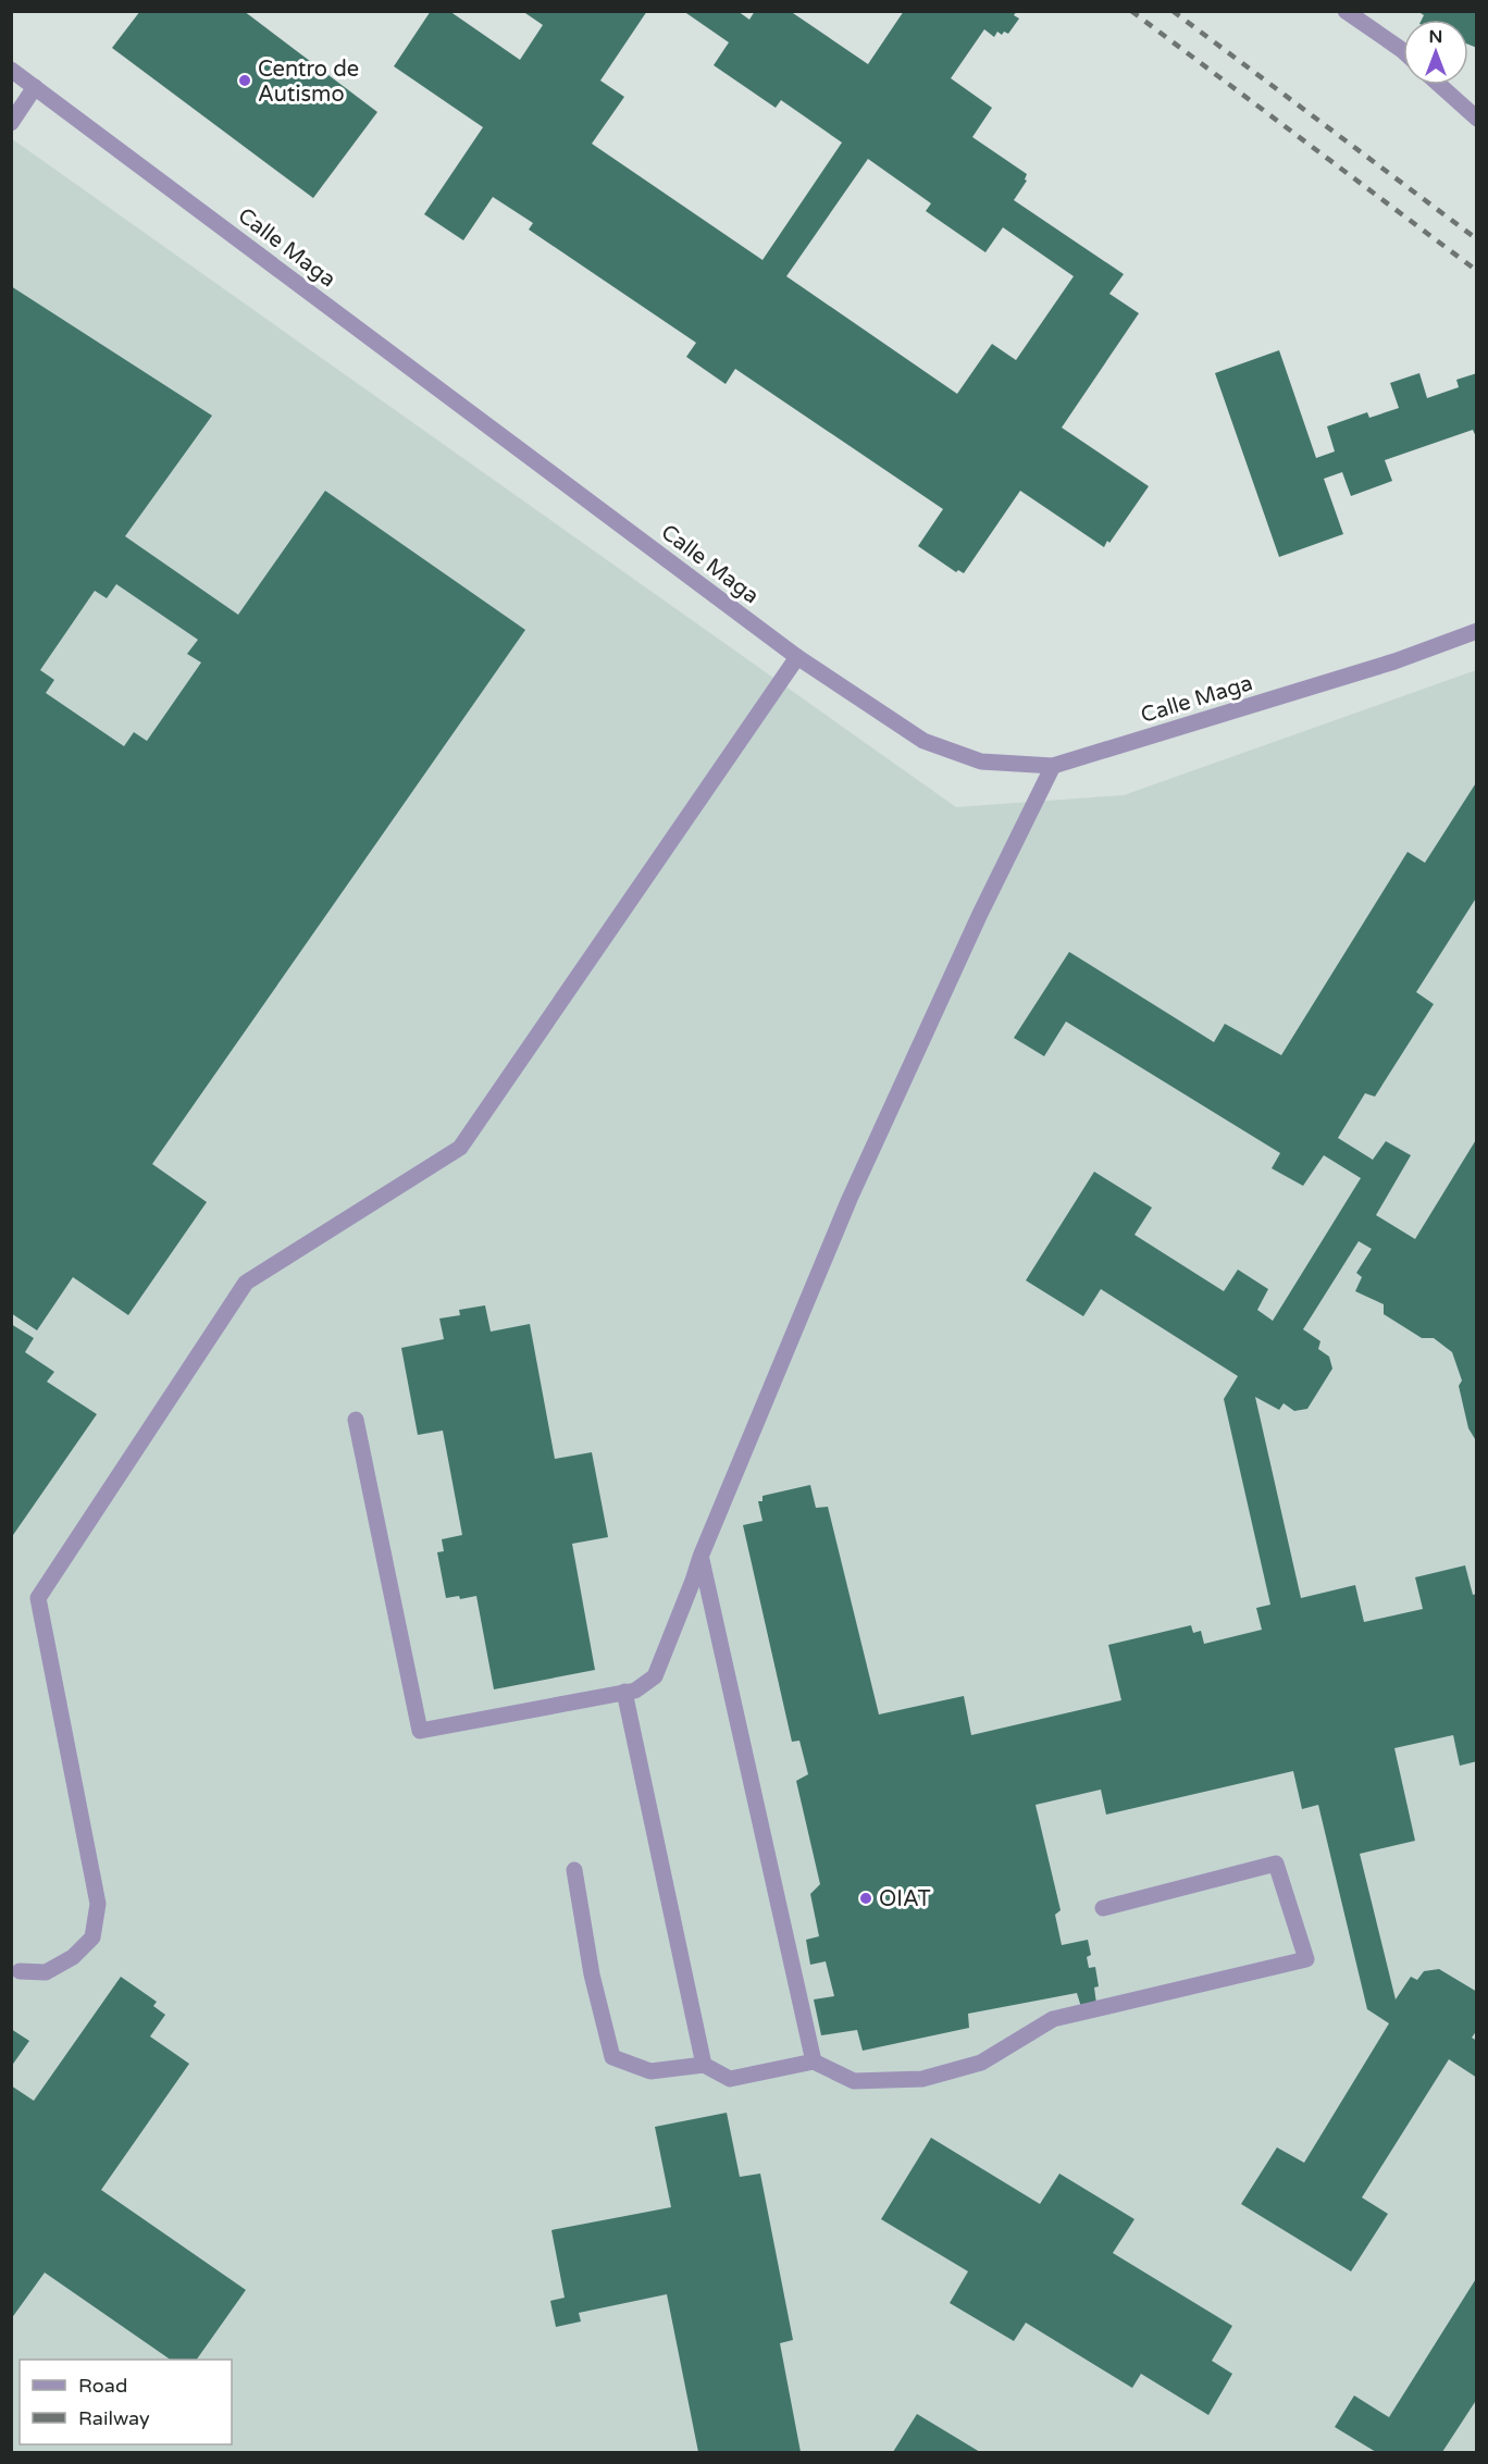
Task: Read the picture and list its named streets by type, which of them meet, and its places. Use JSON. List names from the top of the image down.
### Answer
{
  "streets": {
    "street": ["Calle Maga"]
  },
  "places": ["Centro de Autismo", "OIAT"],
  "legend": ["Road", "Railway"],
  "north": "top"
}
